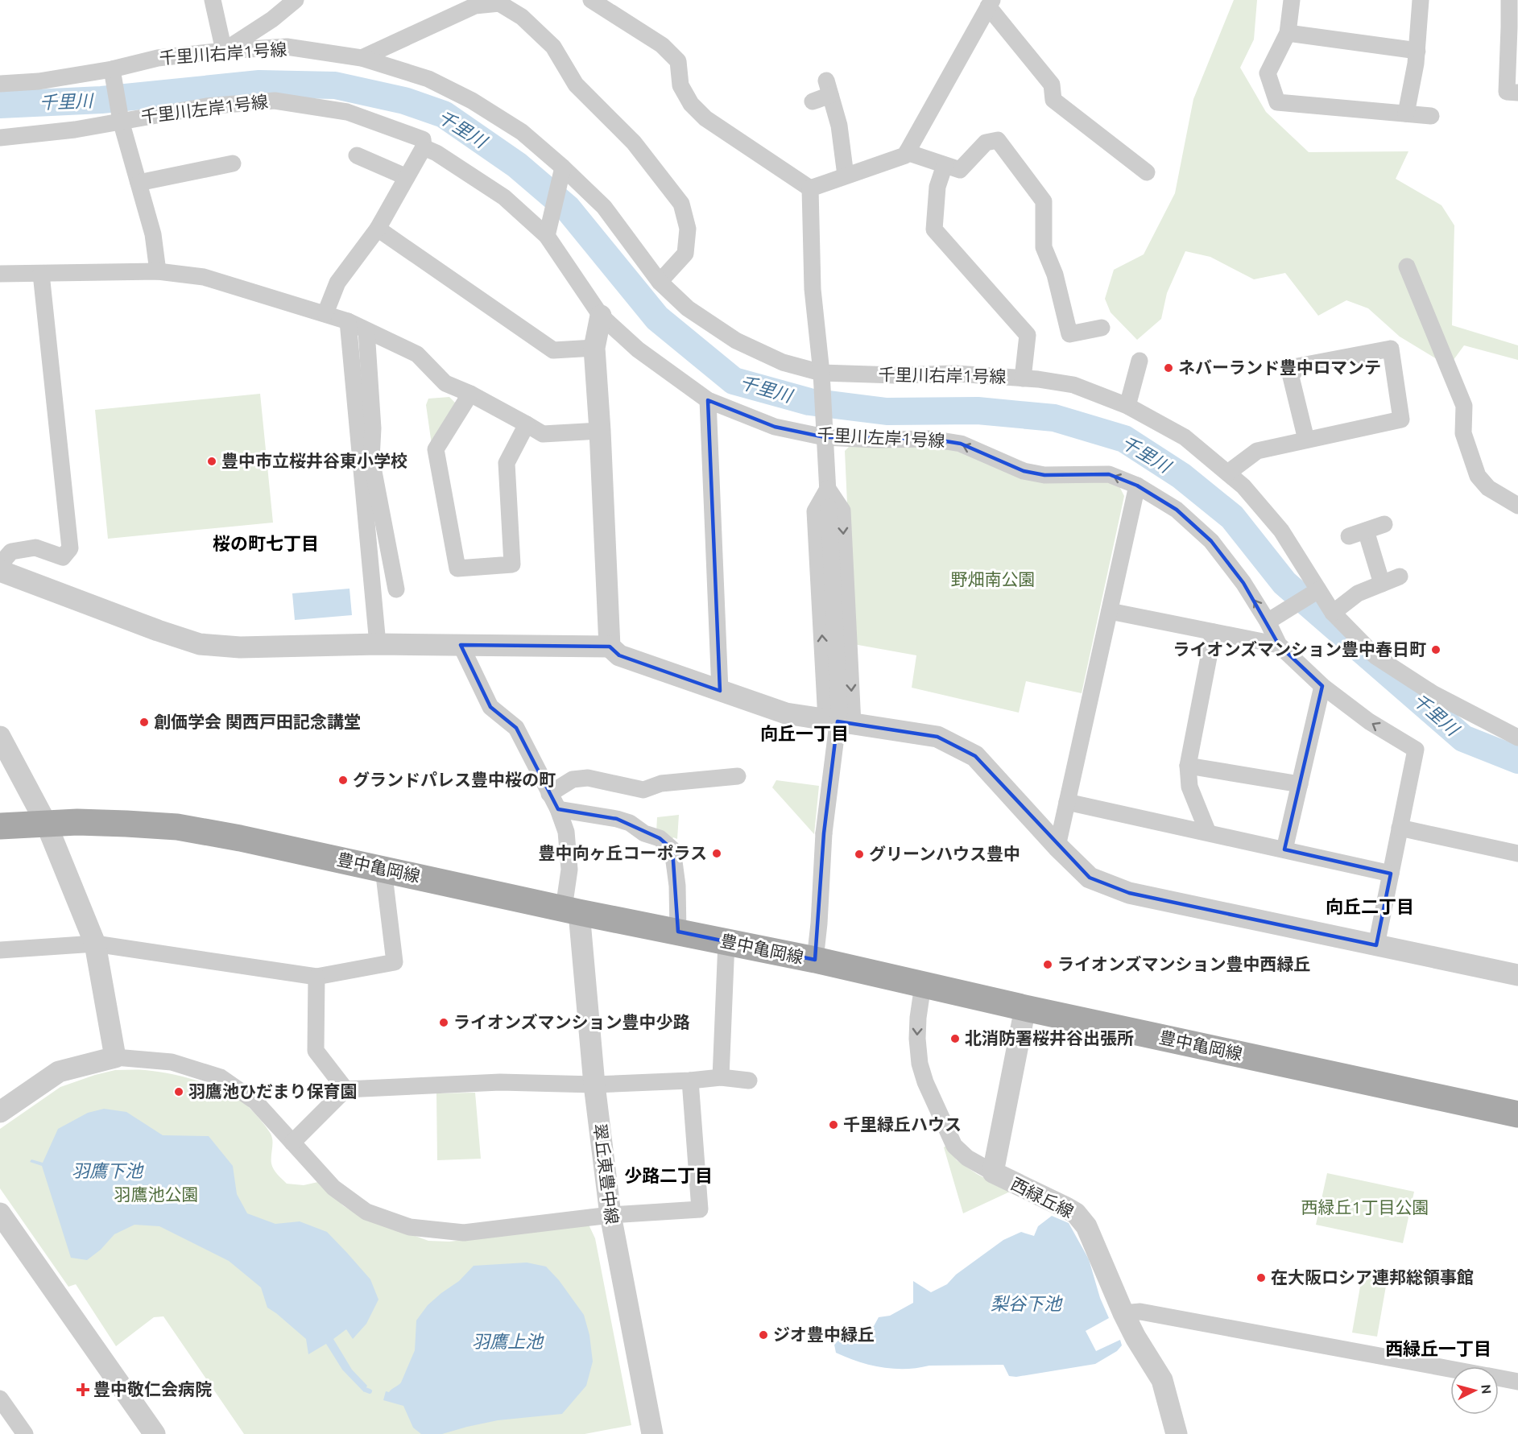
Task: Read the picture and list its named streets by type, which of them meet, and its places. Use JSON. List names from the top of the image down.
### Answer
{
  "streets": {
    "main road": ["豊中亀岡線"],
    "street": [
      "千里川右岸1号線",
      "千里川左岸1号線",
      "翠丘東豊中線",
      "西緑丘線"
    ]
  },
  "crossings": [
    ["豊中亀岡線", "翠丘東豊中線"],
    ["豊中亀岡線", "西緑丘線"]
  ],
  "districts": [
    "桜の町七丁目",
    "向丘一丁目",
    "向丘二丁目",
    "少路二丁目",
    "西緑丘一丁目"
  ],
  "water": [
    "千里川",
    "羽鷹下池",
    "梨谷下池",
    "羽鷹上池"
  ],
  "parks": ["野畑南公園", "羽鷹池公園", "西緑丘1丁目公園"],
  "places": {
    "other": [
      "ネバーランド豊中ロマンテ",
      "豊中市立桜井谷東小学校",
      "ライオンズマンション豊中春日町",
      "創価学会 関西戸田記念講堂",
      "グランドパレス豊中桜の町",
      "豊中向ヶ丘コーポラス",
      "グリーンハウス豊中",
      "ライオンズマンション豊中西緑丘",
      "ライオンズマンション豊中少路",
      "北消防署桜井谷出張所",
      "羽鷹池ひだまり保育園",
      "千里緑丘ハウス",
      "在大阪ロシア連邦総領事館",
      "ジオ豊中緑丘"
    ],
    "health": ["豊中敬仁会病院"]
  },
  "north": "right"
}
